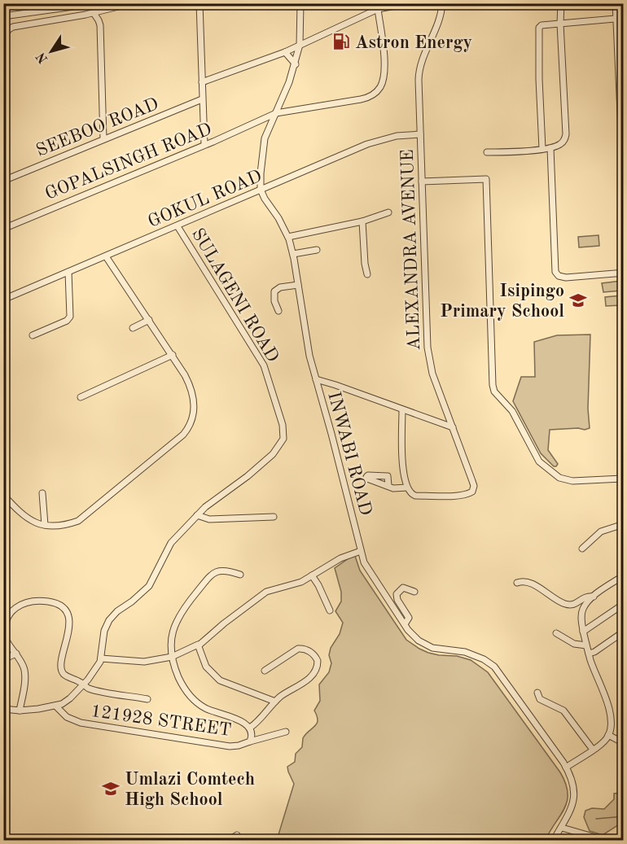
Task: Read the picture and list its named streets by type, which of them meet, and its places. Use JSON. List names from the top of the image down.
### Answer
{
  "streets": {
    "street": [
      "SEEBOO ROAD",
      "GOPALSINGH ROAD",
      "GOKUL ROAD",
      "ALEXANDRA AVENUE",
      "SULAGENI ROAD",
      "INWABI ROAD",
      "121928 STREET"
    ]
  },
  "crossings": [
    ["GOKUL ROAD", "ALEXANDRA AVENUE"],
    ["GOKUL ROAD", "SULAGENI ROAD"],
    ["GOKUL ROAD", "INWABI ROAD"]
  ],
  "places": {
    "fuel station": ["Astron Energy"],
    "school or university": ["Isipingo Primary School", "Umlazi Comtech High School"]
  },
  "north": "bottom left"
}
